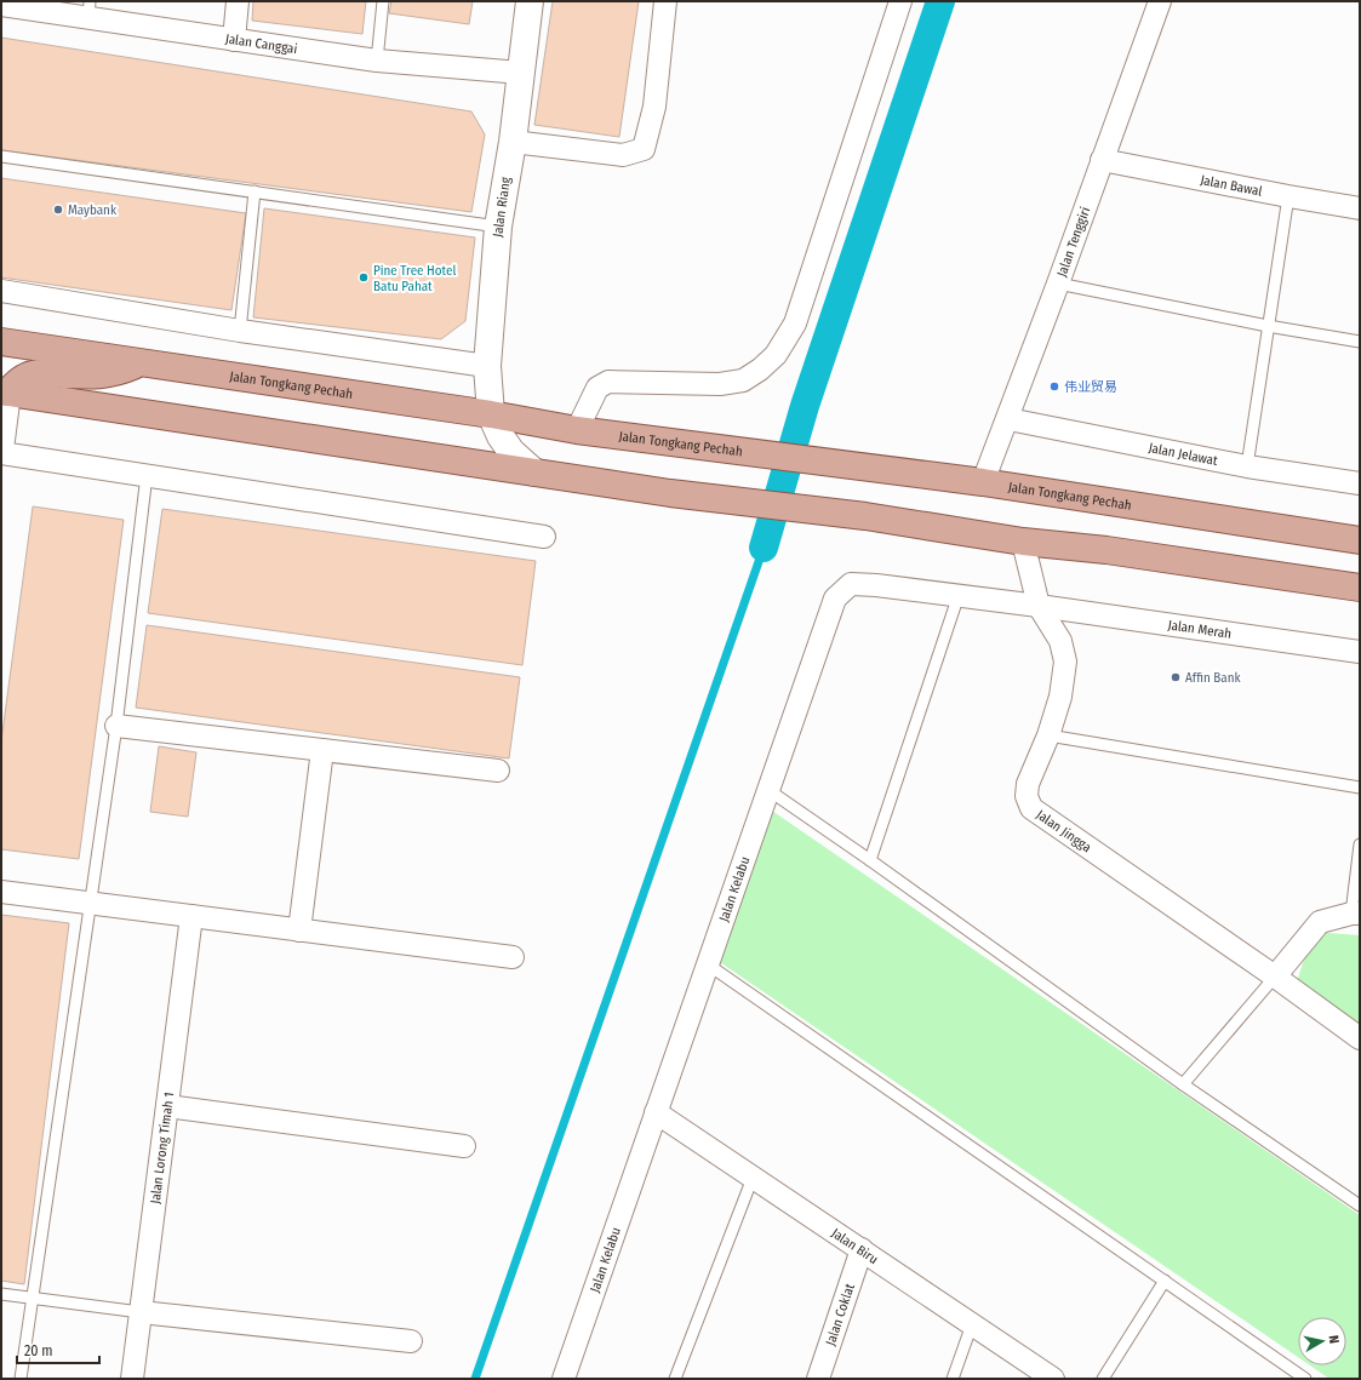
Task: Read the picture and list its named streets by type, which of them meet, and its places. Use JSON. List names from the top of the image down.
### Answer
{
  "streets": {
    "main road": ["Jalan Tongkang Pechah"],
    "street": [
      "Jalan Canggai",
      "Jalan Bawal",
      "Jalan Riang",
      "Jalan Tenggiri",
      "Jalan Jelawat",
      "Jalan Merah",
      "Jalan Jingga",
      "Jalan Kelabu",
      "Jalan Lorong Timah 1",
      "Jalan Biru",
      "Jalan Coklat"
    ]
  },
  "crossings": [
    ["Jalan Canggai", "Jalan Riang"],
    ["Jalan Bawal", "Jalan Tenggiri"],
    ["Jalan Riang", "Jalan Tongkang Pechah"],
    ["Jalan Tenggiri", "Jalan Tongkang Pechah"],
    ["Jalan Tenggiri", "Jalan Jelawat"],
    ["Jalan Merah", "Jalan Jingga"],
    ["Jalan Merah", "Jalan Kelabu"],
    ["Jalan Jingga", "Jalan Kelabu"],
    ["Jalan Kelabu", "Jalan Biru"],
    ["Jalan Biru", "Jalan Coklat"]
  ],
  "places": [
    "Maybank",
    "Pine Tree Hotel Batu Pahat",
    "伟业贸易",
    "Affin Bank"
  ],
  "scale_bar": "20 m",
  "north": "right"
}
